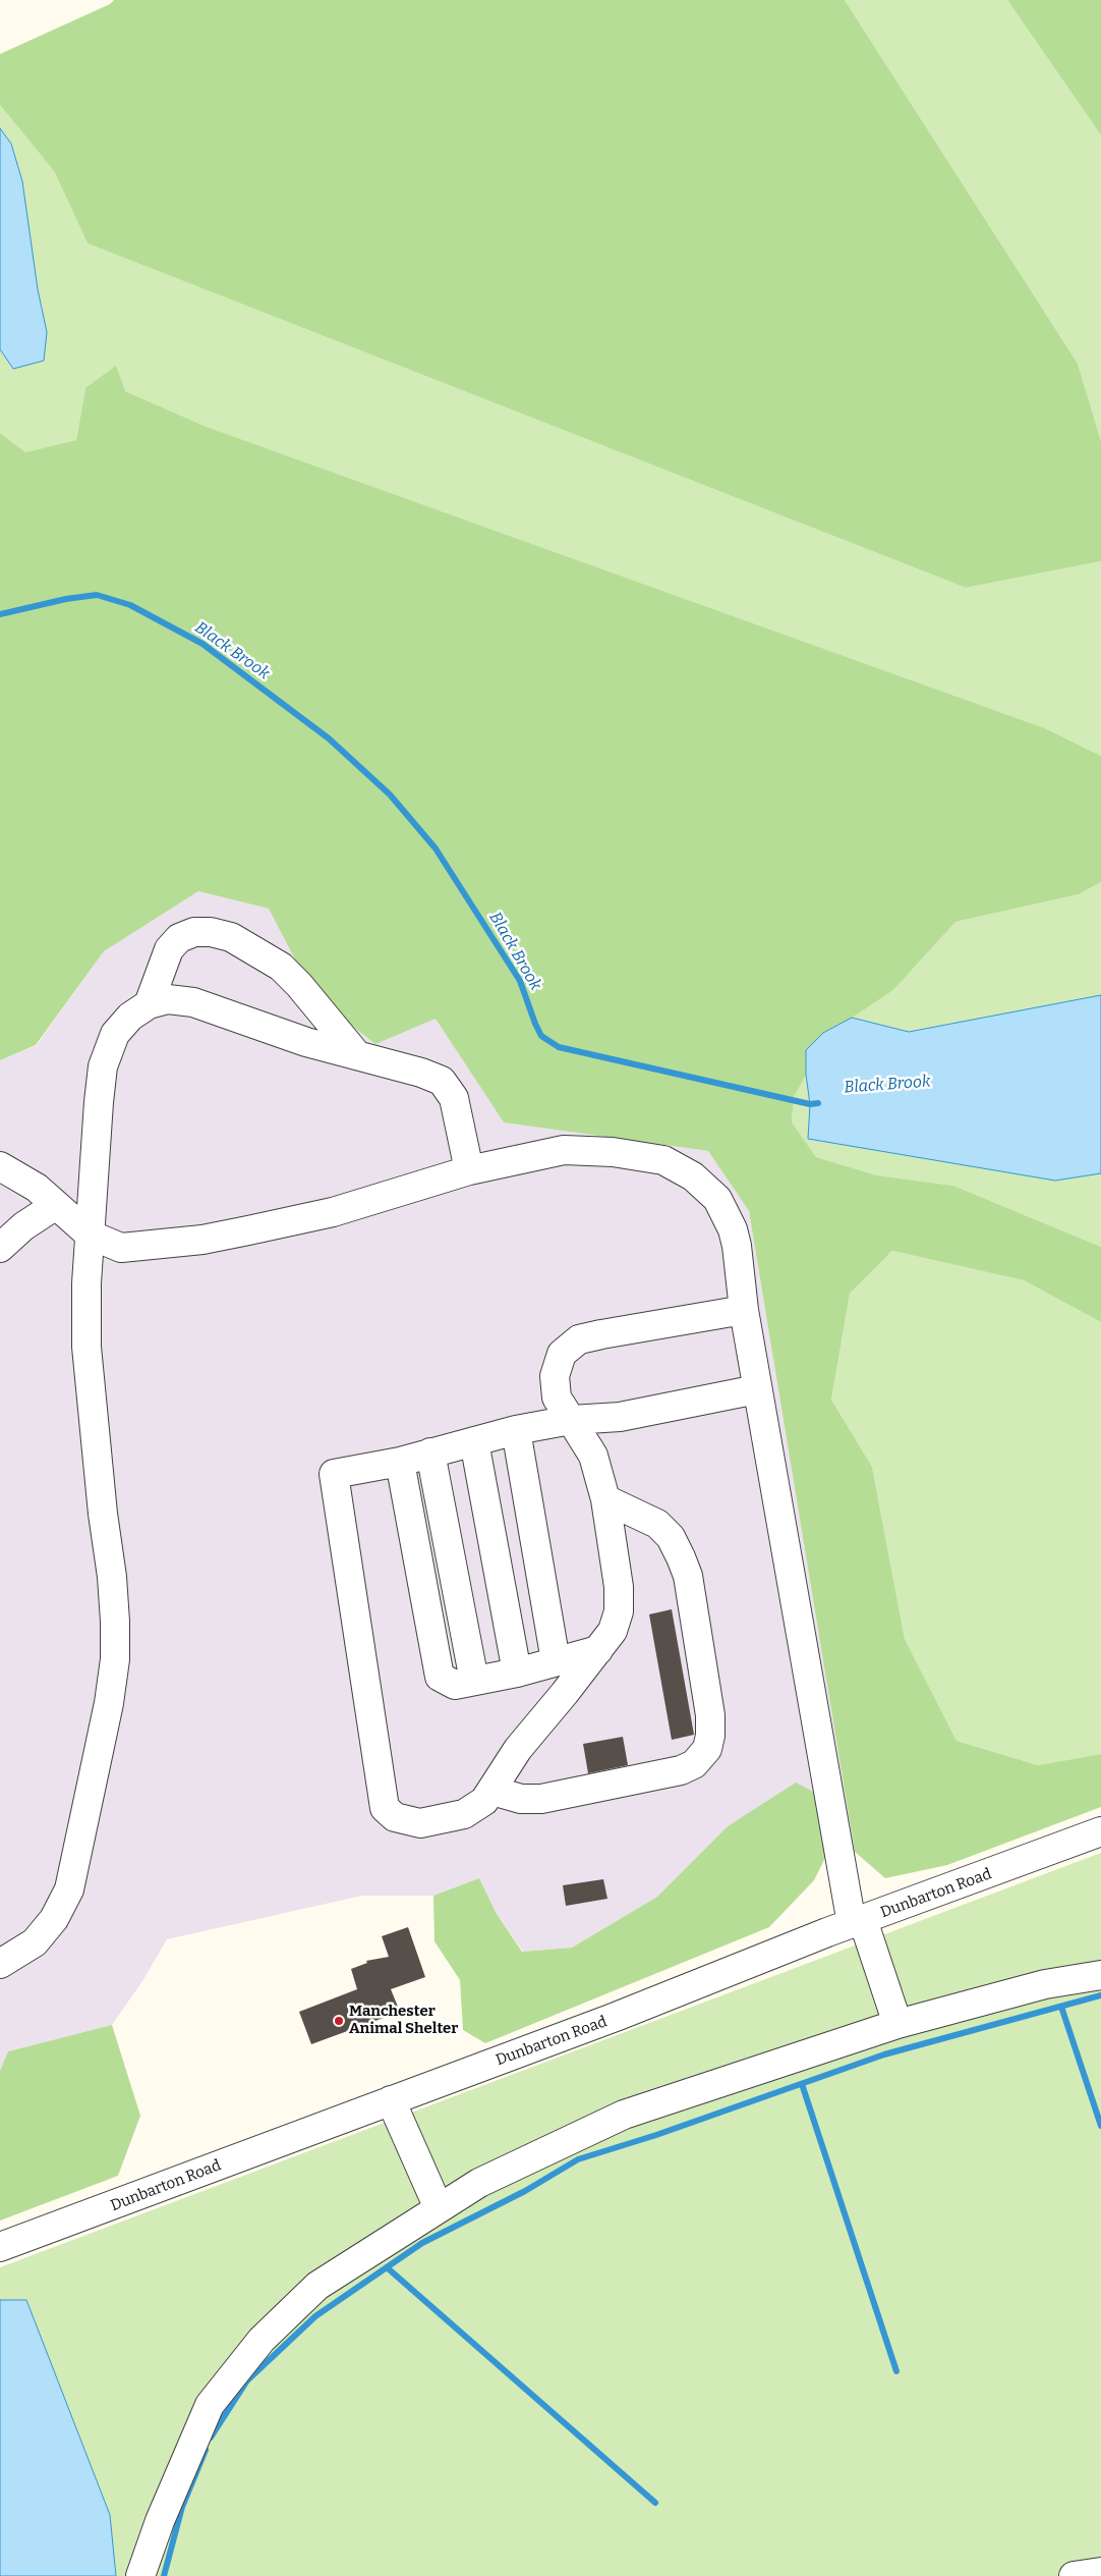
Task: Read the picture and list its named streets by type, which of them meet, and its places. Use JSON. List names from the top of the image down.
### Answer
{
  "streets": {
    "street": ["Dunbarton Road"]
  },
  "water": ["Black Brook"],
  "places": ["Manchester Animal Shelter"]
}
